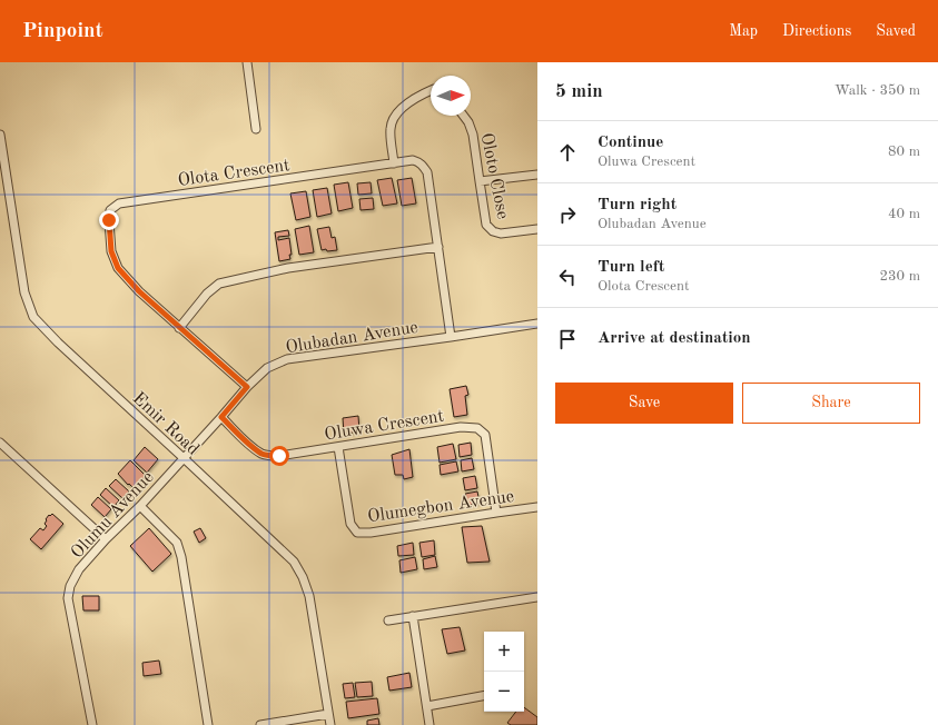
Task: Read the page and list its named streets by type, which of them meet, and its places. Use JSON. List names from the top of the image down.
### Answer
{
  "streets": {
    "street": [
      "Olota Crescent",
      "Oloto Close",
      "Olubadan Avenue",
      "Emir Road",
      "Oluwa Crescent",
      "Olumegbon Avenue",
      "Olumu Avenue"
    ]
  },
  "crossings": [
    ["Olota Crescent", "Olubadan Avenue"],
    ["Olubadan Avenue", "Emir Road"],
    ["Olubadan Avenue", "Oluwa Crescent"],
    ["Olubadan Avenue", "Olumu Avenue"],
    ["Emir Road", "Olumu Avenue"],
    ["Oluwa Crescent", "Olumegbon Avenue"]
  ],
  "north": "right",
  "page": {
    "header": "Pinpoint",
    "nav": ["Map", "Directions", "Saved"],
    "heading": ["5 min", "Walk · 350 m"],
    "list": [
      ["Continue", "Oluwa Crescent", "80 m"],
      ["Turn right", "Olubadan Avenue", "40 m"],
      ["Turn left", "Olota Crescent", "230 m"],
      "Arrive at destination"
    ],
    "buttons": ["Save", "Share"],
    "map_buttons": ["+", "−"]
  }
}
